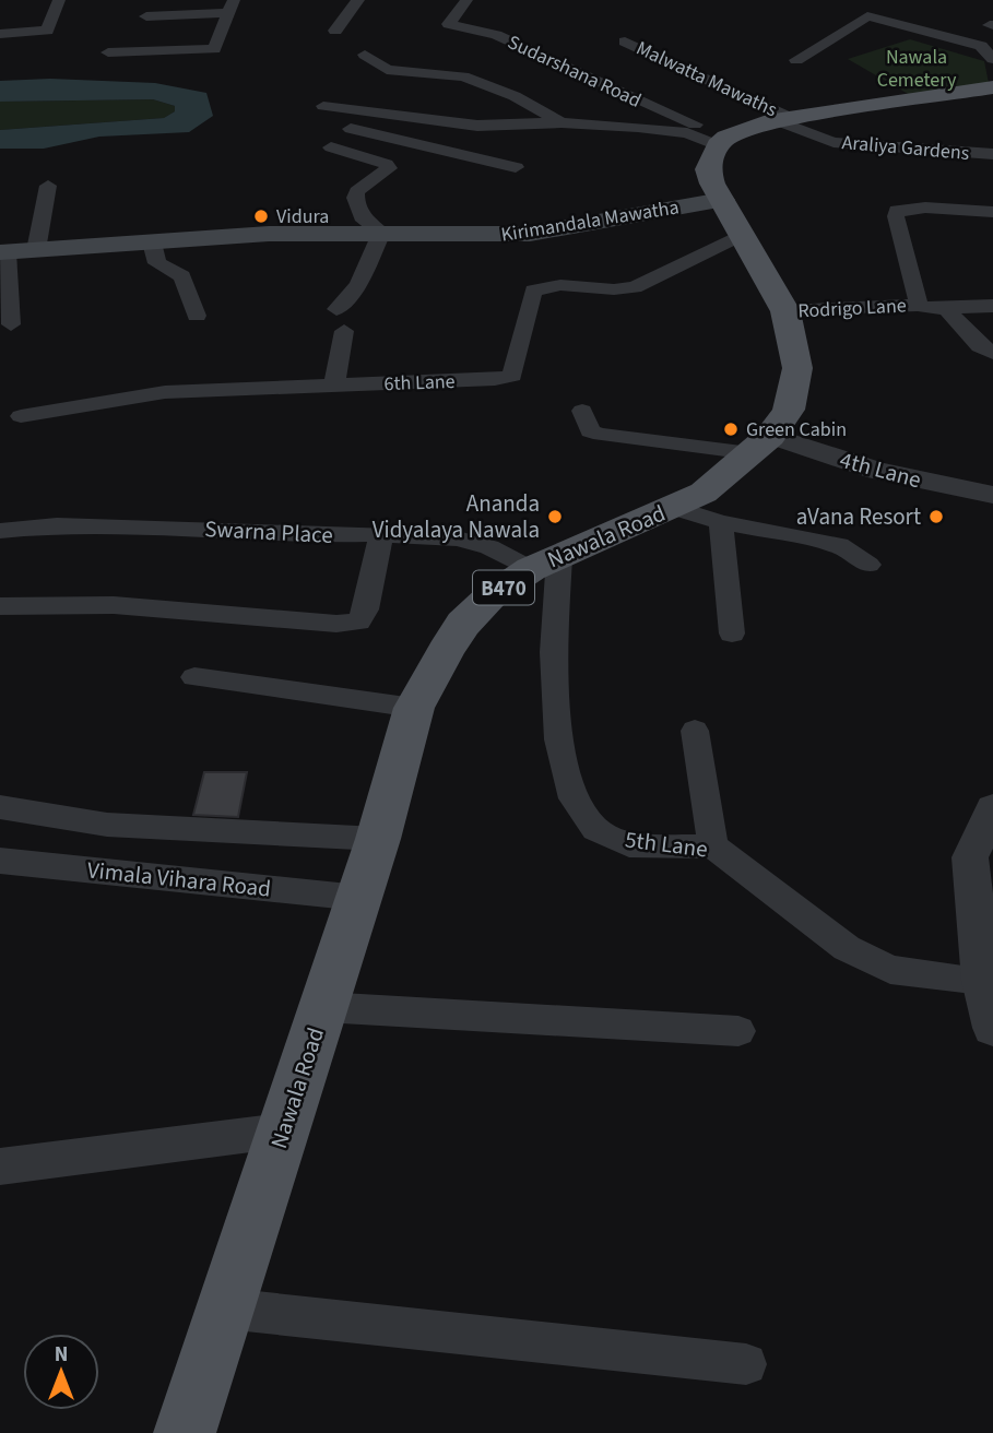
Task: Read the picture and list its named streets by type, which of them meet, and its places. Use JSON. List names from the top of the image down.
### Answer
{
  "streets": {
    "main road": ["Kirimandala Mawatha", "Nawala Road", "B470"],
    "street": [
      "Sudarshana Road",
      "Malwatta Mawaths",
      "Araliya Gardens",
      "Rodrigo Lane",
      "6th Lane",
      "4th Lane",
      "Swarna Place",
      "5th Lane",
      "Vimala Vihara Road"
    ]
  },
  "crossings": [
    ["Sudarshana Road", "Nawala Road"],
    ["Malwatta Mawaths", "Araliya Gardens"],
    ["Kirimandala Mawatha", "Nawala Road"],
    ["Rodrigo Lane", "Nawala Road"],
    ["6th Lane", "Nawala Road"],
    ["4th Lane", "Nawala Road"],
    ["Swarna Place", "Nawala Road"],
    ["Swarna Place", "5th Lane"],
    ["Nawala Road", "5th Lane"],
    ["Nawala Road", "Vimala Vihara Road"]
  ],
  "parks": ["Nawala Cemetery"],
  "places": [
    "Vidura",
    "Green Cabin",
    "Ananda Vidyalaya Nawala",
    "aVana Resort"
  ],
  "north": "top"
}
